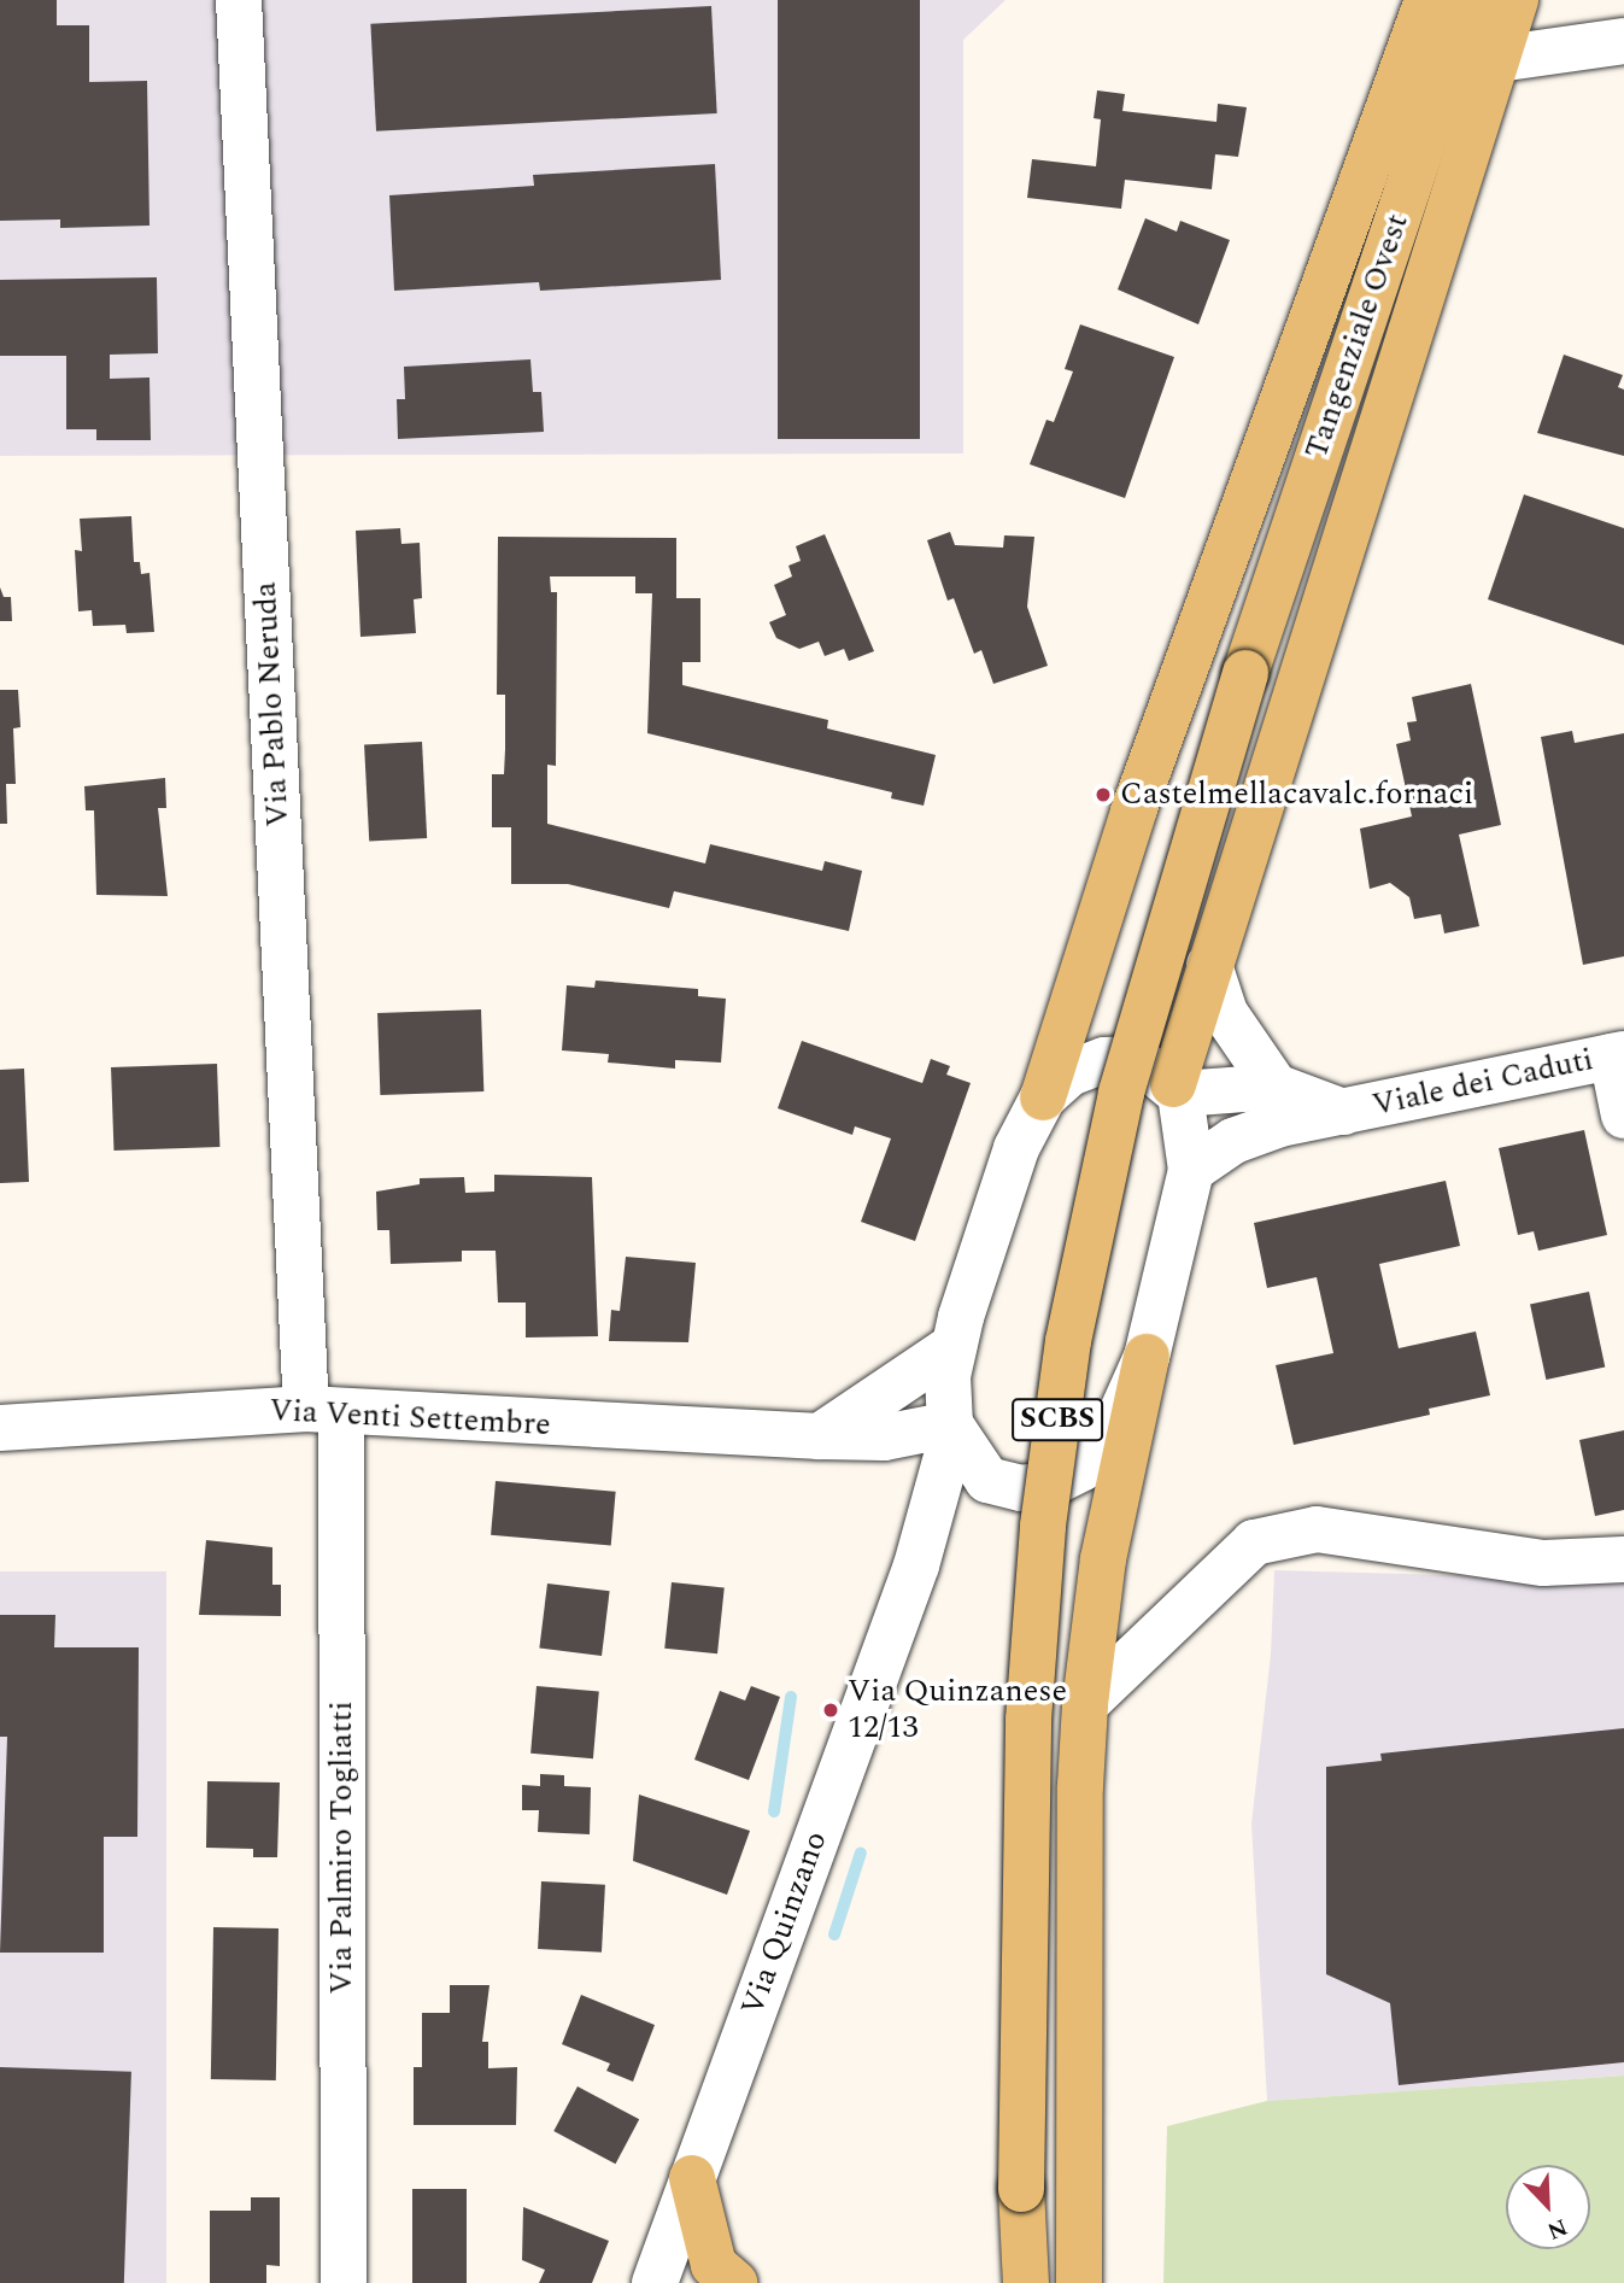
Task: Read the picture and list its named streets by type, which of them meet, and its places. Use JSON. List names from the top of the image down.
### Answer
{
  "streets": {
    "main road": ["Tangenziale Ovest", "SCBS"],
    "street": [
      "Via Pablo Neruda",
      "Viale dei Caduti",
      "Via Venti Settembre",
      "Via Palmiro Togliatti",
      "Via Quinzano"
    ]
  },
  "crossings": [
    ["Tangenziale Ovest", "SCBS"],
    ["Via Pablo Neruda", "Via Venti Settembre"],
    ["Via Pablo Neruda", "Via Palmiro Togliatti"],
    ["Via Venti Settembre", "Via Palmiro Togliatti"],
    ["Via Venti Settembre", "Via Quinzano"]
  ],
  "places": ["Castelmellacavalc.fornaci", "Via Quinzanese 12/13"],
  "north": "bottom right"
}
